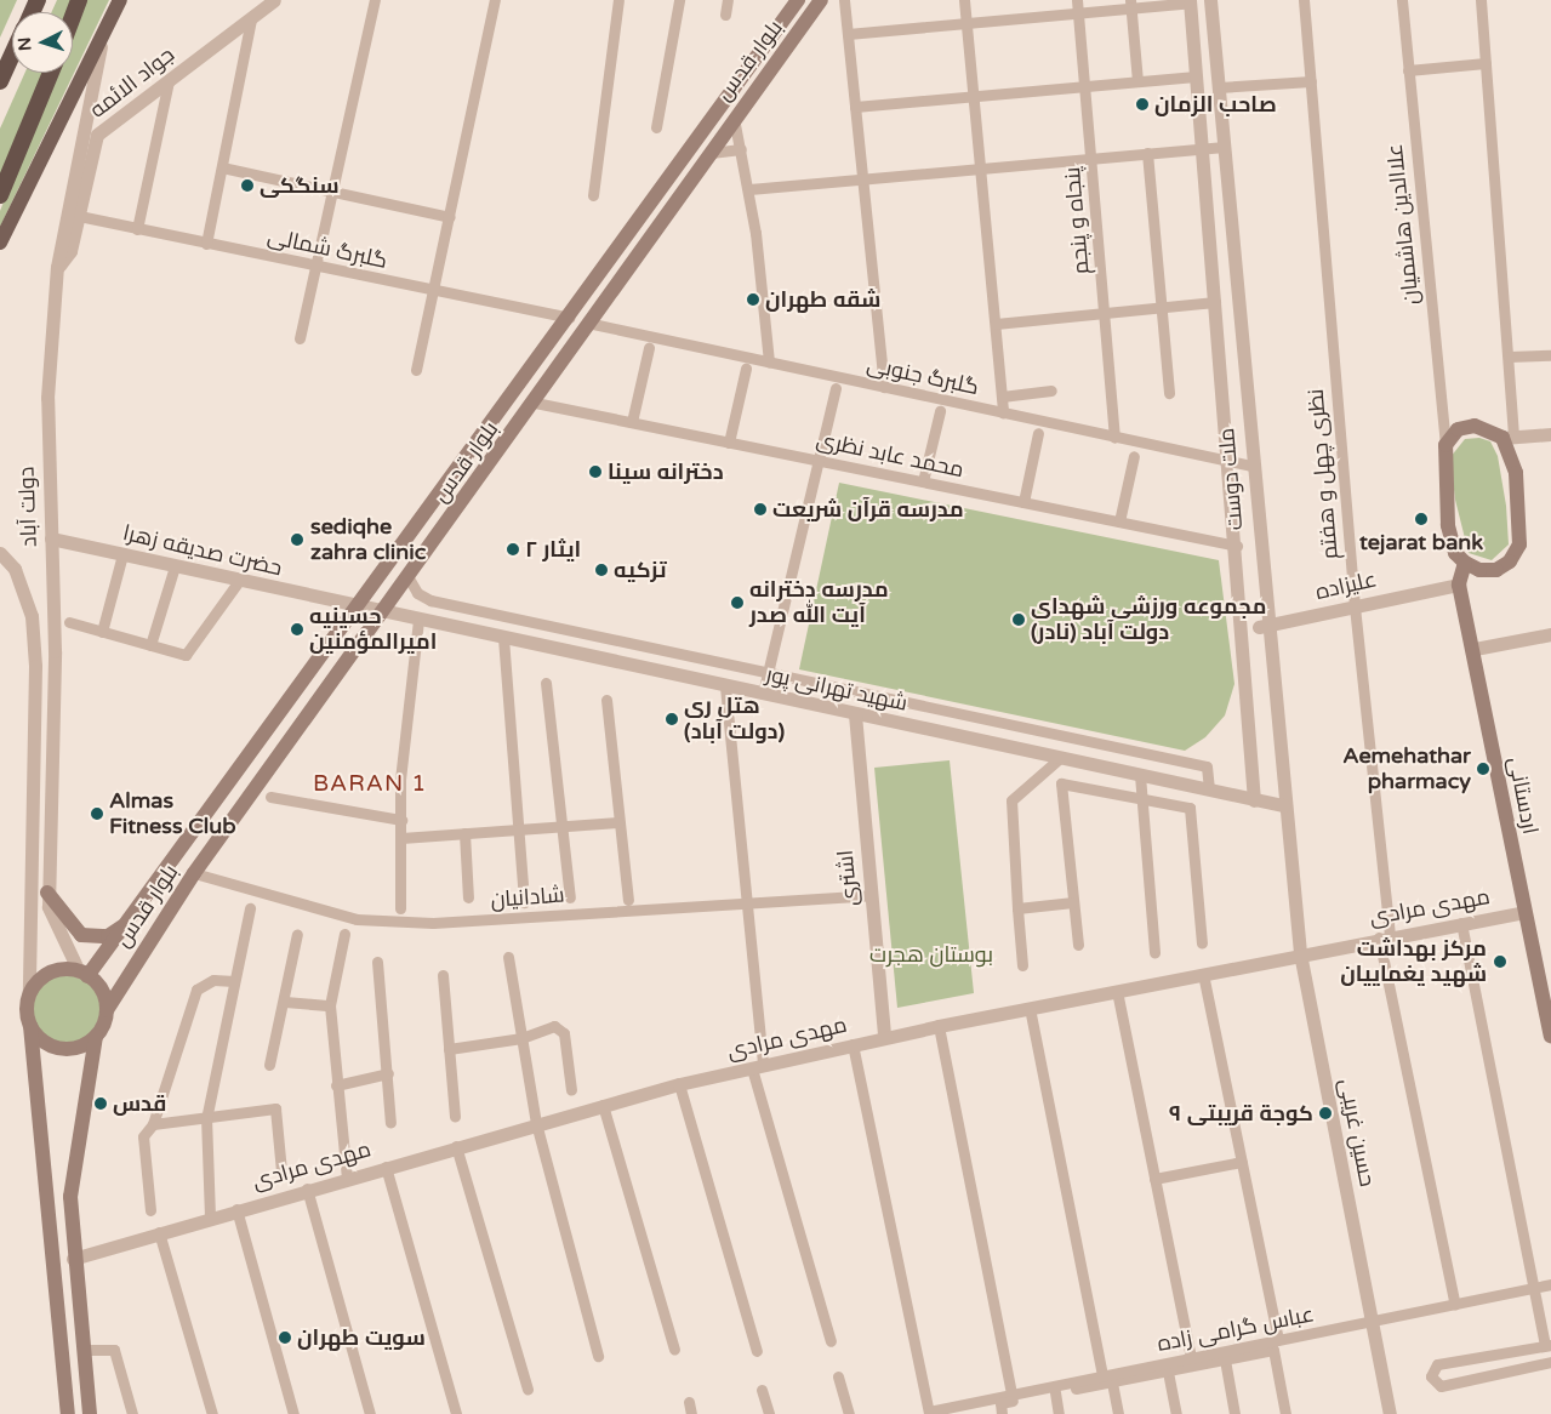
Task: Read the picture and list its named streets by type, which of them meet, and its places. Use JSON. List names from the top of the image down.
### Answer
{
  "streets": {
    "main road": ["بلوار قدس", "اردستانی"],
    "street": [
      "جواد الائمه",
      "پنجاه و پنجم",
      "علاالدین هاشمیان",
      "گلبرگ شمالی",
      "گلبرگ جنوبی",
      "محمد عابد نظری",
      "نظری چهل و هفتم",
      "ملت دوست",
      "دولت آباد",
      "حضرت صدیقه زهرا",
      "علیزاده",
      "شهید تهرانی پور",
      "اشتری",
      "شادانیان",
      "مهدی مرادی",
      "حسین غریبی",
      "عباس گرامی زاده"
    ]
  },
  "crossings": [
    ["بلوار قدس", "گلبرگ شمالی"],
    ["بلوار قدس", "گلبرگ جنوبی"],
    ["بلوار قدس", "محمد عابد نظری"],
    ["بلوار قدس", "دولت آباد"],
    ["بلوار قدس", "حضرت صدیقه زهرا"],
    ["بلوار قدس", "شهید تهرانی پور"],
    ["بلوار قدس", "شادانیان"],
    ["جواد الائمه", "گلبرگ شمالی"],
    ["جواد الائمه", "دولت آباد"],
    ["پنجاه و پنجم", "گلبرگ جنوبی"],
    ["گلبرگ جنوبی", "ملت دوست"],
    ["محمد عابد نظری", "ملت دوست"],
    ["نظری چهل و هفتم", "علیزاده"],
    ["نظری چهل و هفتم", "مهدی مرادی"],
    ["نظری چهل و هفتم", "عباس گرامی زاده"],
    ["ملت دوست", "علیزاده"],
    ["ملت دوست", "شهید تهرانی پور"],
    ["ملت دوست", "مهدی مرادی"],
    ["ملت دوست", "حسین غریبی"],
    ["دولت آباد", "حضرت صدیقه زهرا"],
    ["حضرت صدیقه زهرا", "شهید تهرانی پور"],
    ["علیزاده", "اردستانی"],
    ["شهید تهرانی پور", "اشتری"],
    ["اردستانی", "مهدی مرادی"],
    ["اشتری", "شادانیان"],
    ["اشتری", "مهدی مرادی"],
    ["مهدی مرادی", "حسین غریبی"],
    ["حسین غریبی", "عباس گرامی زاده"]
  ],
  "districts": ["BARAN 1"],
  "parks": ["بوستان هجرت"],
  "places": [
    "صاحب الزمان",
    "سنگکی",
    "شقه طهران",
    "دخترانه سینا",
    "مدرسه قرآن شریعت",
    "tejarat bank",
    "sediqhe zahra clinic",
    "ایثار ۲",
    "تزکیه",
    "مدرسه دخترانه آیت الله صدر",
    "مجموعه ورزشی شهدای دولت آباد (نادر)",
    "حسینیه امیرالمؤمنین",
    "هتل ری (دولت آباد)",
    "Aemehathar pharmacy",
    "Almas Fitness Club",
    "مرکز بهداشت شهید یغماییان",
    "قدس",
    "۹ کوجة قریبتی",
    "سويت طهران"
  ],
  "north": "left"
}
